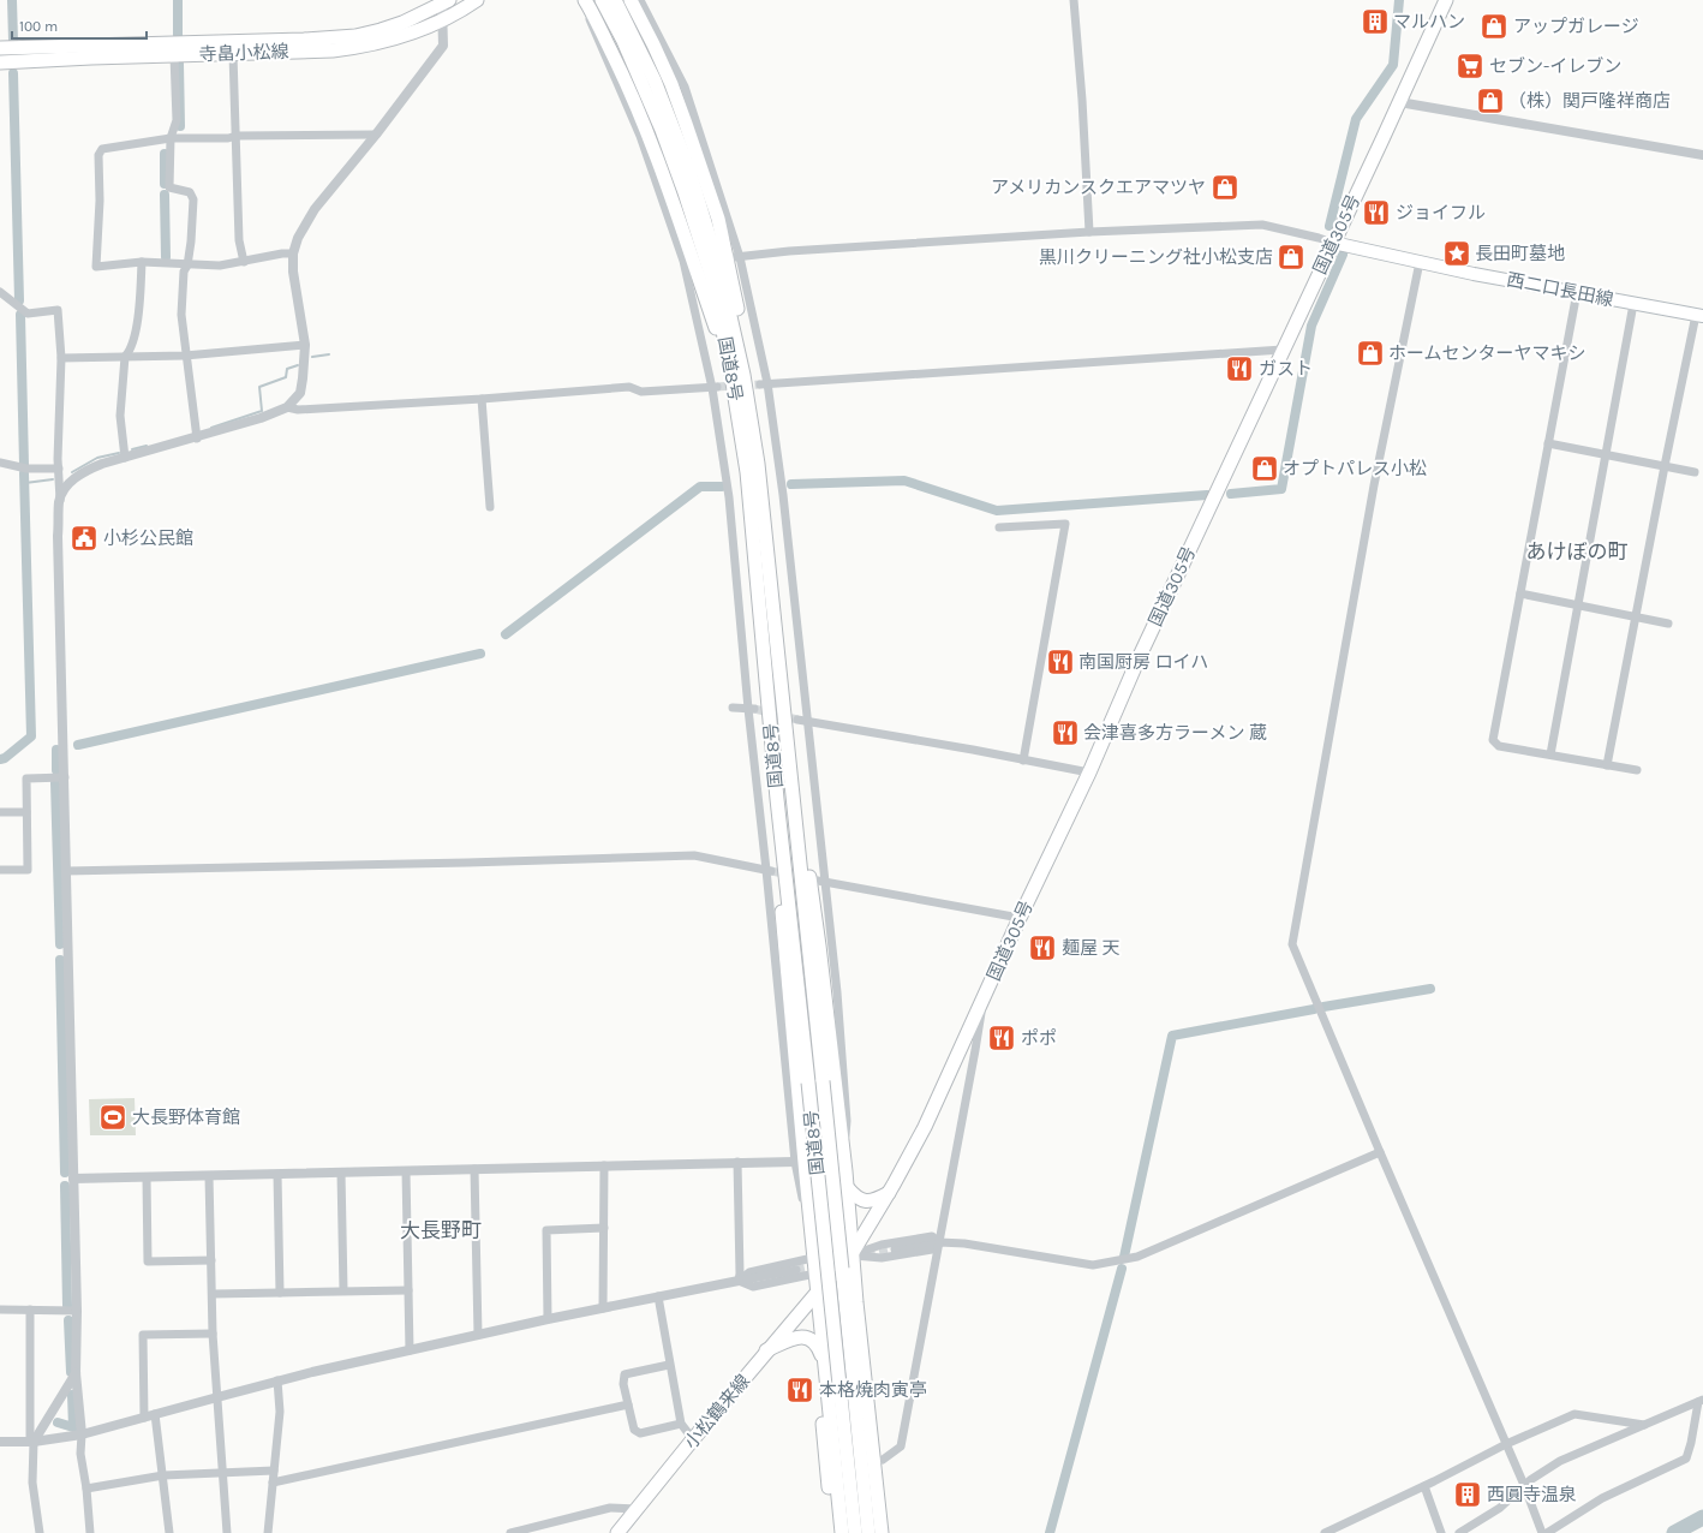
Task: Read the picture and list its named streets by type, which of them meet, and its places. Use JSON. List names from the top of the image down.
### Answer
{
  "streets": {
    "main road": [
      "寺畠小松線",
      "国道305号",
      "西二口長田線",
      "国道8号",
      "小松鶴来線"
    ]
  },
  "crossings": [
    ["国道305号", "西二口長田線"],
    ["国道305号", "小松鶴来線"]
  ],
  "districts": ["あけぼの町", "大長野町"],
  "places": {
    "building": ["マルハン", "西圓寺温泉"],
    "shop": [
      "アップガレージ",
      "（株）関戸隆祥商店",
      "アメリカンスクエアマツヤ",
      "黒川クリーニング社小松支店",
      "ホームセンターヤマキシ",
      "オプトパレス小松"
    ],
    "supermarket": ["セブン-イレブン"],
    "restaurant": [
      "ジョイフル",
      "ガスト",
      "南国厨房 ロイハ",
      "会津喜多方ラーメン 蔵",
      "麺屋 天",
      "ポポ",
      "本格焼肉寅亭"
    ],
    "place": ["長田町墓地"],
    "public building": ["小杉公民館"],
    "sports": ["大長野体育館"]
  },
  "scale_bar": "100 m"
}
